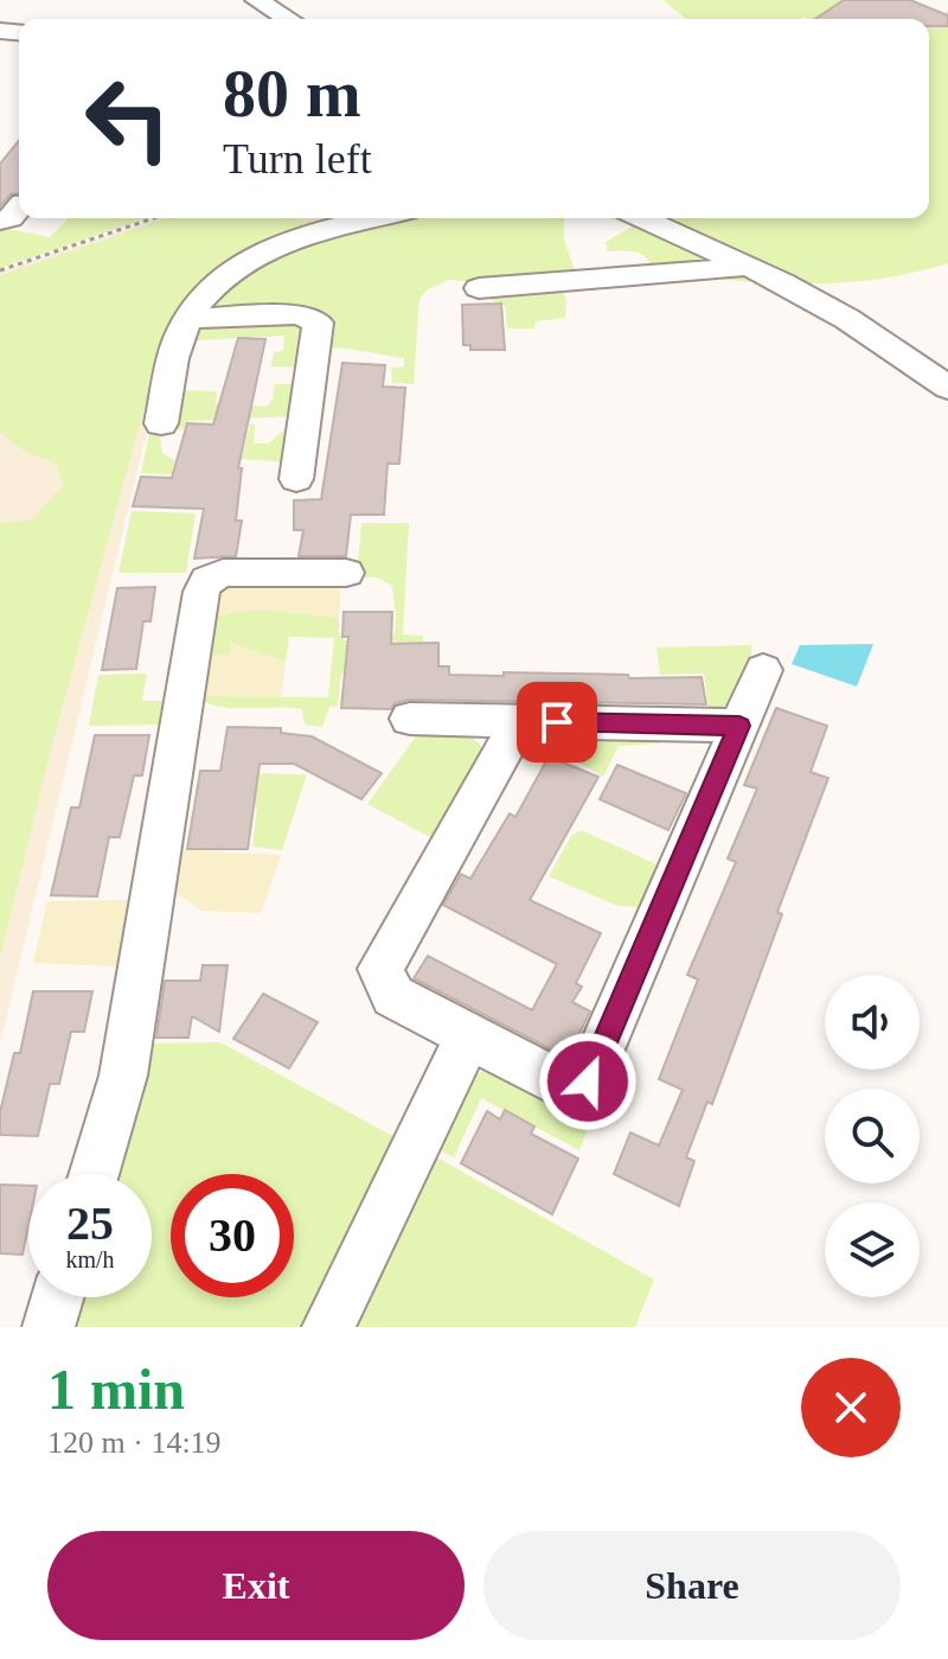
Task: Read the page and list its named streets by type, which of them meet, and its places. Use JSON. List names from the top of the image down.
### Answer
{
  "page": {
    "turn": ["80 m", "Turn left"],
    "speed": "25 km/h",
    "limit": "30",
    "heading": ["1 min", "120 m · 14:19"],
    "buttons": ["Exit", "Share"]
  }
}
